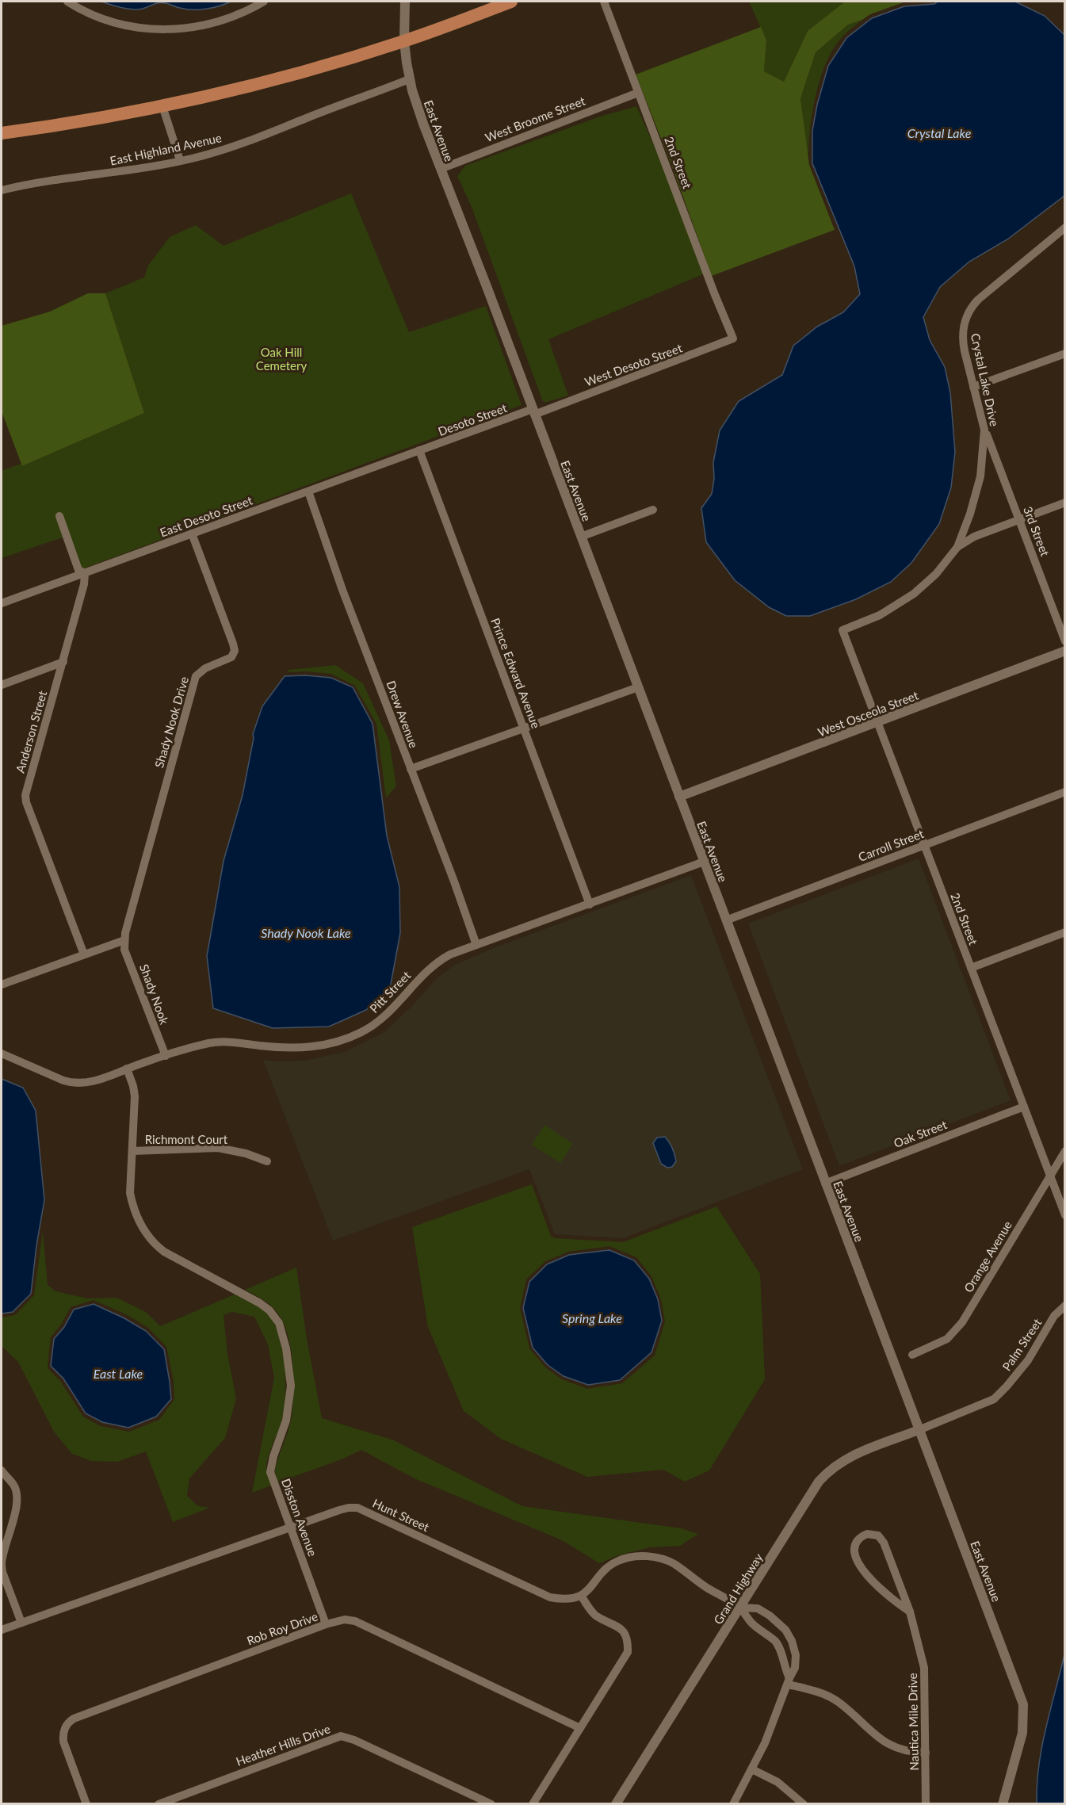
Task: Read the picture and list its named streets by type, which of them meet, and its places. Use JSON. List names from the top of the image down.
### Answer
{
  "streets": {
    "street": [
      "West Broome Street",
      "East Avenue",
      "East Highland Avenue",
      "2nd Street",
      "West Desoto Street",
      "Crystal Lake Drive",
      "Desoto Street",
      "East Desoto Street",
      "3rd Street",
      "Prince Edward Avenue",
      "West Osceola Street",
      "Drew Avenue",
      "Shady Nook Drive",
      "Anderson Street",
      "Carroll Street",
      "Pitt Street",
      "Shady Nook",
      "Oak Street",
      "Richmont Court",
      "Orange Avenue",
      "Palm Street",
      "Hunt Street",
      "Disston Avenue",
      "Grand Highway",
      "Rob Roy Drive",
      "Nautica Mile Drive",
      "Heather Hills Drive"
    ]
  },
  "crossings": [
    ["West Broome Street", "East Avenue"],
    ["West Broome Street", "2nd Street"],
    ["East Avenue", "East Highland Avenue"],
    ["East Avenue", "West Desoto Street"],
    ["East Avenue", "Desoto Street"],
    ["East Avenue", "West Osceola Street"],
    ["East Avenue", "Carroll Street"],
    ["East Avenue", "Pitt Street"],
    ["East Avenue", "Oak Street"],
    ["East Avenue", "Palm Street"],
    ["East Avenue", "Grand Highway"],
    ["2nd Street", "West Desoto Street"],
    ["2nd Street", "Crystal Lake Drive"],
    ["2nd Street", "West Osceola Street"],
    ["2nd Street", "Carroll Street"],
    ["2nd Street", "Oak Street"],
    ["2nd Street", "Orange Avenue"],
    ["West Desoto Street", "Desoto Street"],
    ["Crystal Lake Drive", "3rd Street"],
    ["Desoto Street", "East Desoto Street"],
    ["Desoto Street", "Prince Edward Avenue"],
    ["East Desoto Street", "Prince Edward Avenue"],
    ["East Desoto Street", "Drew Avenue"],
    ["East Desoto Street", "Shady Nook Drive"],
    ["East Desoto Street", "Anderson Street"],
    ["Prince Edward Avenue", "Pitt Street"],
    ["Drew Avenue", "Pitt Street"],
    ["Shady Nook Drive", "Shady Nook"],
    ["Pitt Street", "Shady Nook"],
    ["Pitt Street", "Disston Avenue"],
    ["Richmont Court", "Disston Avenue"],
    ["Palm Street", "Grand Highway"],
    ["Hunt Street", "Disston Avenue"],
    ["Disston Avenue", "Rob Roy Drive"]
  ],
  "water": [
    "Crystal Lake",
    "Shady Nook Lake",
    "Spring Lake",
    "East Lake"
  ],
  "parks": ["Oak Hill Cemetery"]
}
